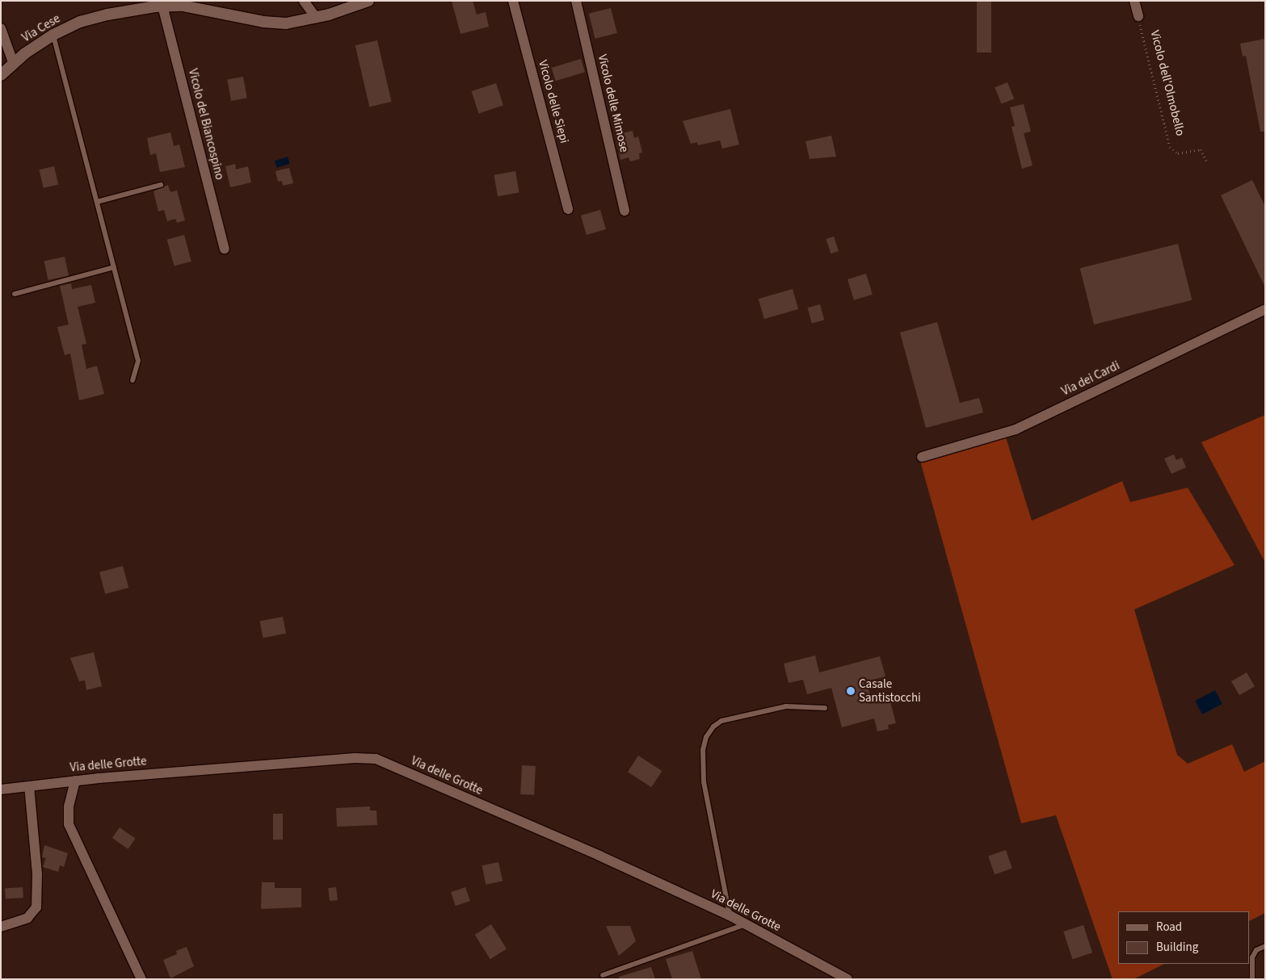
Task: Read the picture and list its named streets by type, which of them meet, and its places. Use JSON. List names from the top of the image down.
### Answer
{
  "streets": {
    "street": [
      "Via Cese",
      "Vicolo delle Siepi",
      "Vicolo delle Mimose",
      "Vicolo del Biancospino",
      "Via dei Cardi",
      "Via delle Grotte"
    ],
    "path": ["Vicolo dell'Olmobello"]
  },
  "crossings": [
    ["Via Cese", "Vicolo del Biancospino"]
  ],
  "places": ["Casale Santistocchi"],
  "legend": ["Road", "Building"]
}
